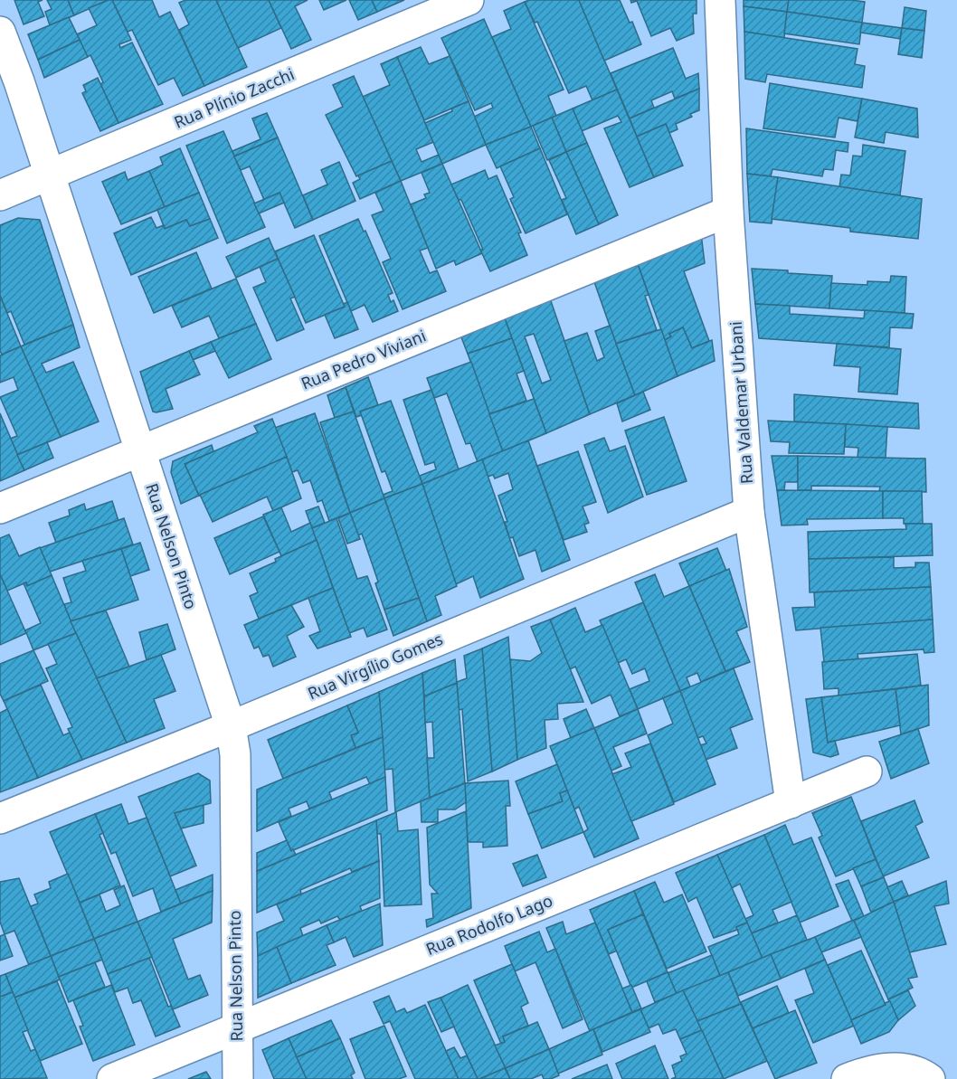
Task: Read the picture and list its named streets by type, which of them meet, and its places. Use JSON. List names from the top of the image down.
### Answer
{
  "streets": {
    "street": [
      "Rua Plínio Zacchi",
      "Rua Pedro Viviani",
      "Rua Valdemar Urbani",
      "Rua Nelson Pinto",
      "Rua Virgílio Gomes",
      "Rua Rodolfo Lago"
    ]
  },
  "crossings": [
    ["Rua Plínio Zacchi", "Rua Nelson Pinto"],
    ["Rua Pedro Viviani", "Rua Valdemar Urbani"],
    ["Rua Pedro Viviani", "Rua Nelson Pinto"],
    ["Rua Valdemar Urbani", "Rua Virgílio Gomes"],
    ["Rua Valdemar Urbani", "Rua Rodolfo Lago"],
    ["Rua Nelson Pinto", "Rua Virgílio Gomes"],
    ["Rua Nelson Pinto", "Rua Rodolfo Lago"]
  ]
}
